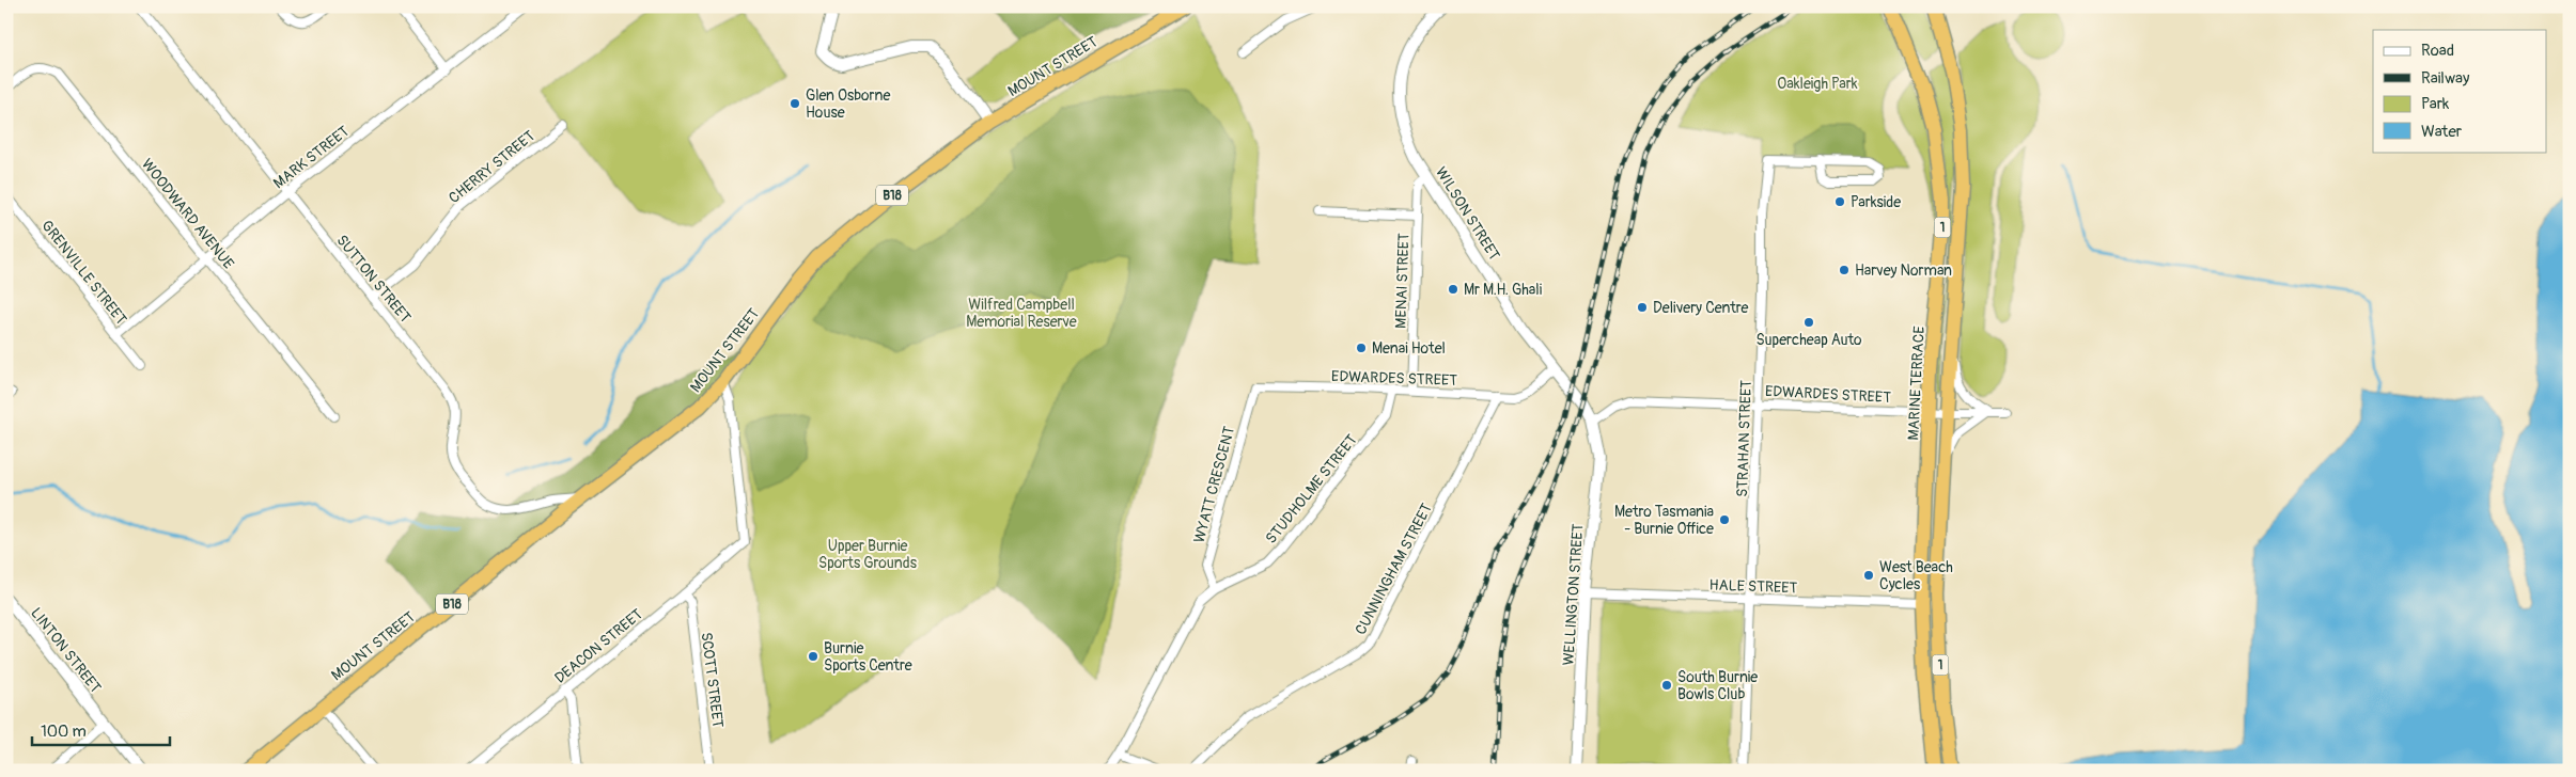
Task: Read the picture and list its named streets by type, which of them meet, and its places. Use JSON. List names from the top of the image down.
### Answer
{
  "streets": {
    "highway": [
      "MOUNT STREET",
      "B18",
      "1",
      "MARINE TERRACE"
    ],
    "street": [
      "MARK STREET",
      "CHERRY STREET",
      "WOODWARD AVENUE",
      "WILSON STREET",
      "GRENVILLE STREET",
      "SUTTON STREET",
      "MENAI STREET",
      "EDWARDES STREET",
      "STRAHAN STREET",
      "WYATT CRESCENT",
      "STUDHOLME STREET",
      "CUNNINGHAM STREET",
      "HALE STREET",
      "WELLINGTON STREET",
      "DEACON STREET",
      "LINTON STREET",
      "SCOTT STREET"
    ]
  },
  "crossings": [
    ["MOUNT STREET", "SUTTON STREET"],
    ["MOUNT STREET", "DEACON STREET"],
    ["MARK STREET", "WOODWARD AVENUE"],
    ["MARK STREET", "GRENVILLE STREET"],
    ["MARK STREET", "SUTTON STREET"],
    ["CHERRY STREET", "SUTTON STREET"],
    ["WILSON STREET", "MENAI STREET"],
    ["WILSON STREET", "EDWARDES STREET"],
    ["WILSON STREET", "WELLINGTON STREET"],
    ["1", "EDWARDES STREET"],
    ["MENAI STREET", "EDWARDES STREET"],
    ["EDWARDES STREET", "MARINE TERRACE"],
    ["EDWARDES STREET", "STRAHAN STREET"],
    ["EDWARDES STREET", "WYATT CRESCENT"],
    ["EDWARDES STREET", "STUDHOLME STREET"],
    ["EDWARDES STREET", "CUNNINGHAM STREET"],
    ["EDWARDES STREET", "WELLINGTON STREET"],
    ["MARINE TERRACE", "HALE STREET"],
    ["STRAHAN STREET", "HALE STREET"],
    ["WYATT CRESCENT", "STUDHOLME STREET"],
    ["HALE STREET", "WELLINGTON STREET"],
    ["DEACON STREET", "SCOTT STREET"]
  ],
  "parks": ["Oakleigh Park", "Wilfred Campbell Memorial Reserve", "Upper Burnie Sports Grounds"],
  "places": [
    "Glen Osborne House",
    "Parkside",
    "Harvey Norman",
    "Mr M.H. Ghali",
    "Delivery Centre",
    "Supercheap Auto",
    "Menai Hotel",
    "Metro Tasmania - Burnie Office",
    "West Beach Cycles",
    "Burnie Sports Centre",
    "South Burnie Bowls Club"
  ],
  "legend": [
    "Road",
    "Railway",
    "Park",
    "Water"
  ],
  "scale_bar": "100 m"
}
